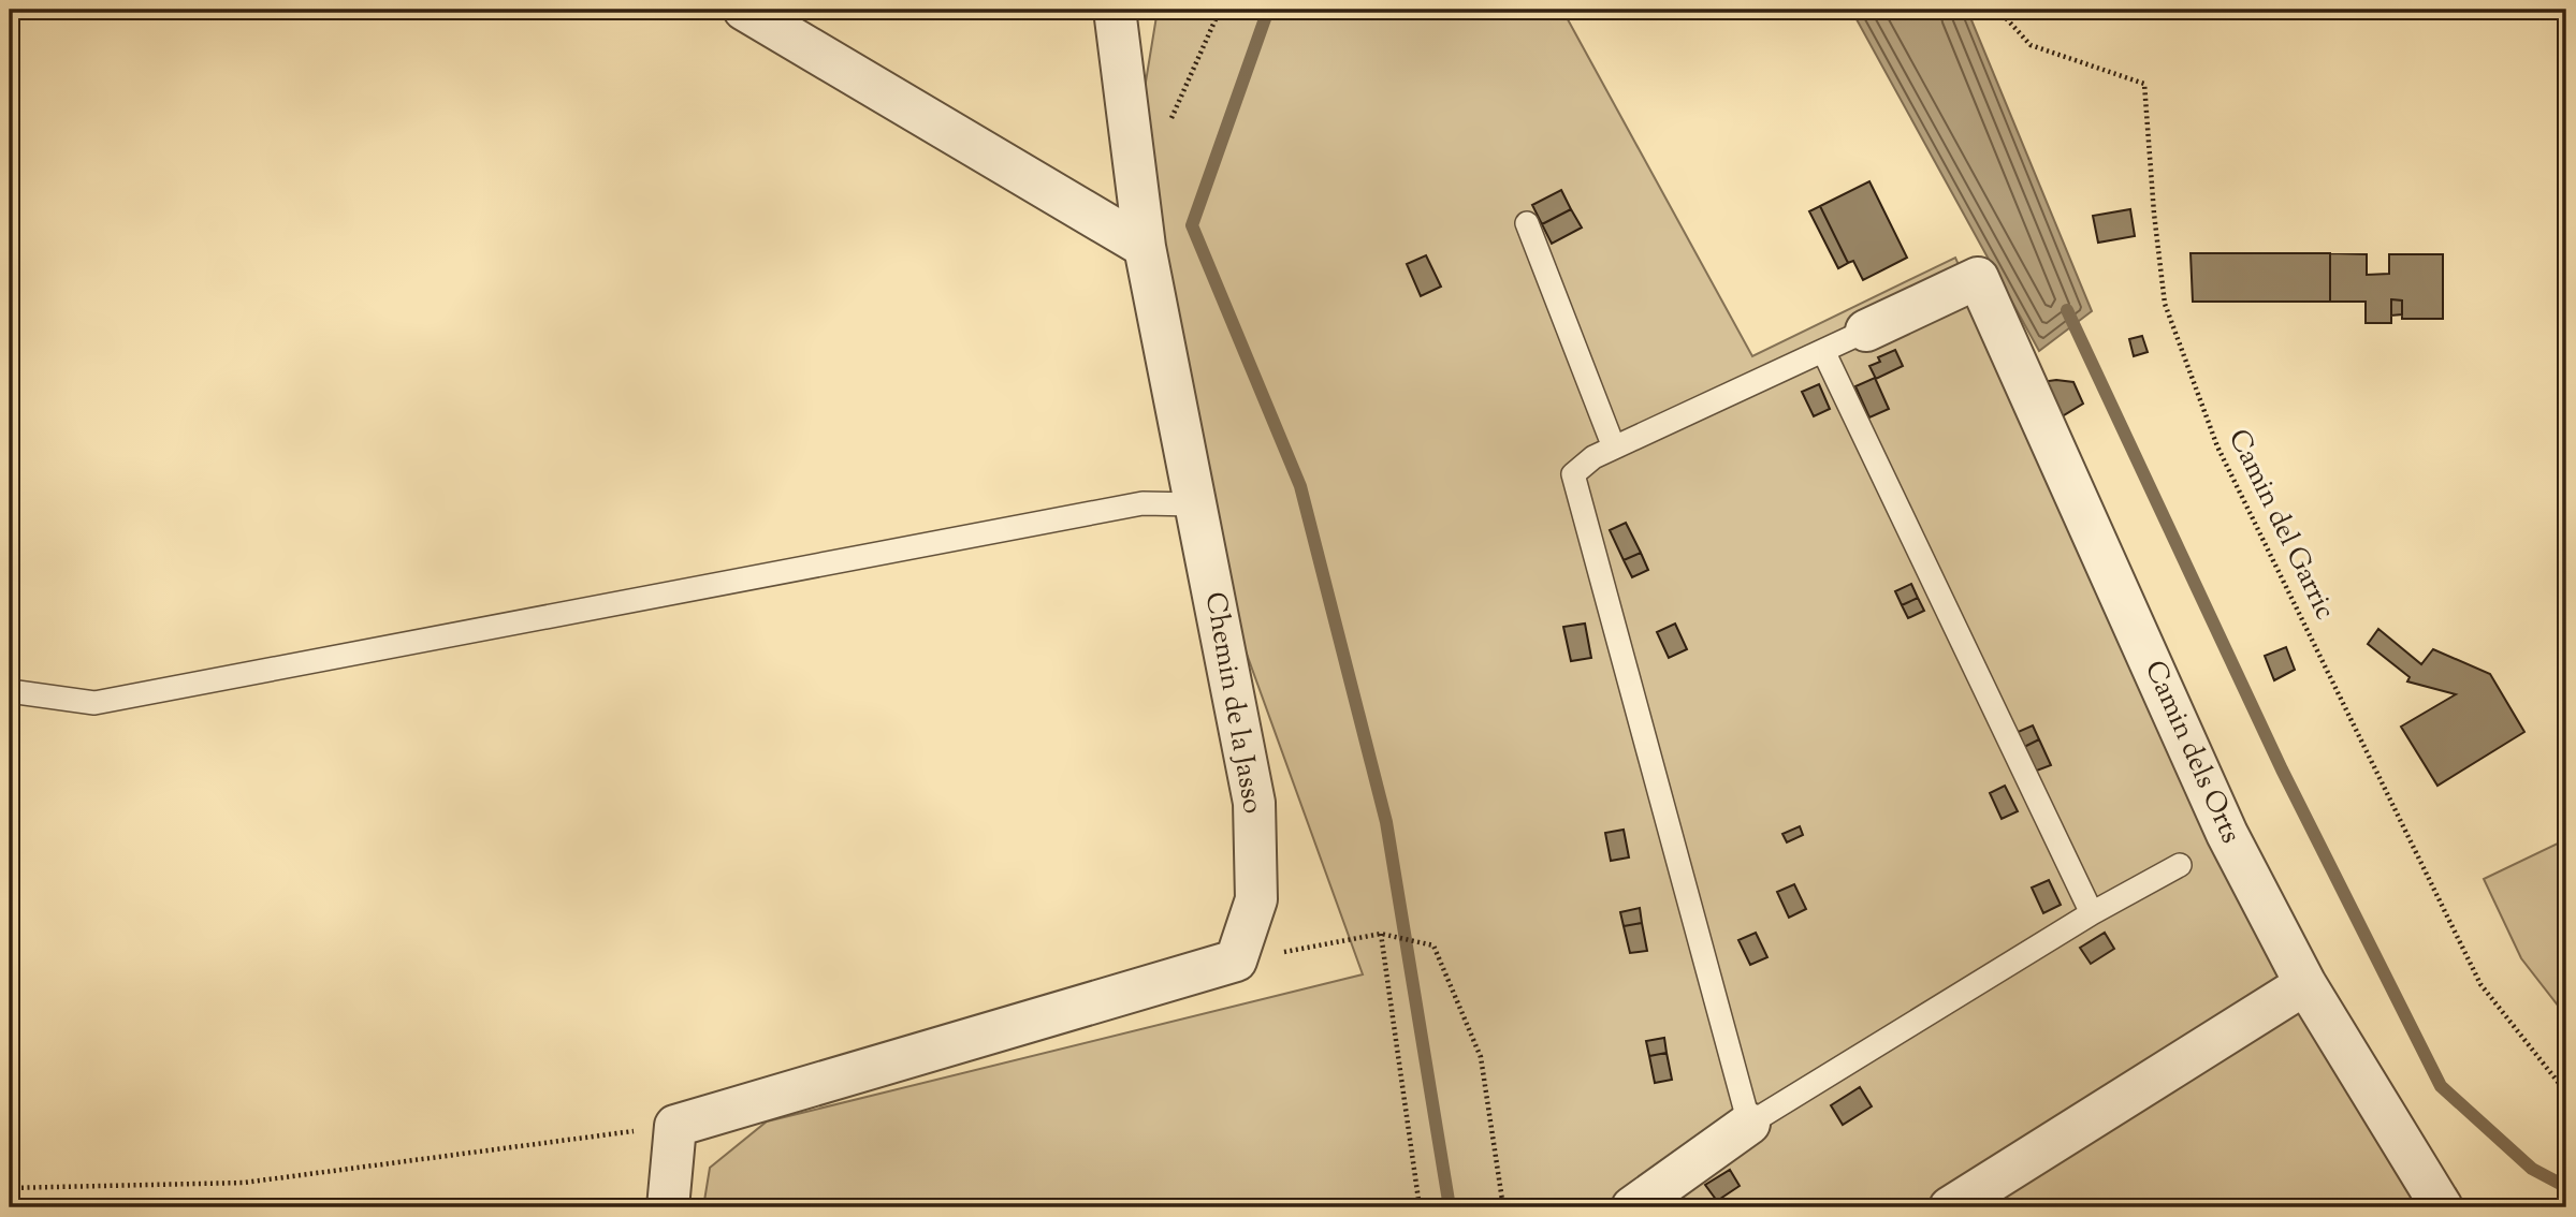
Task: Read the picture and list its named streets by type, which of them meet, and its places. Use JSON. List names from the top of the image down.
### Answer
{
  "streets": {
    "street": ["Chemin de la Jasso", "Camin dels Orts"],
    "path": ["Camin del Garric"]
  }
}
